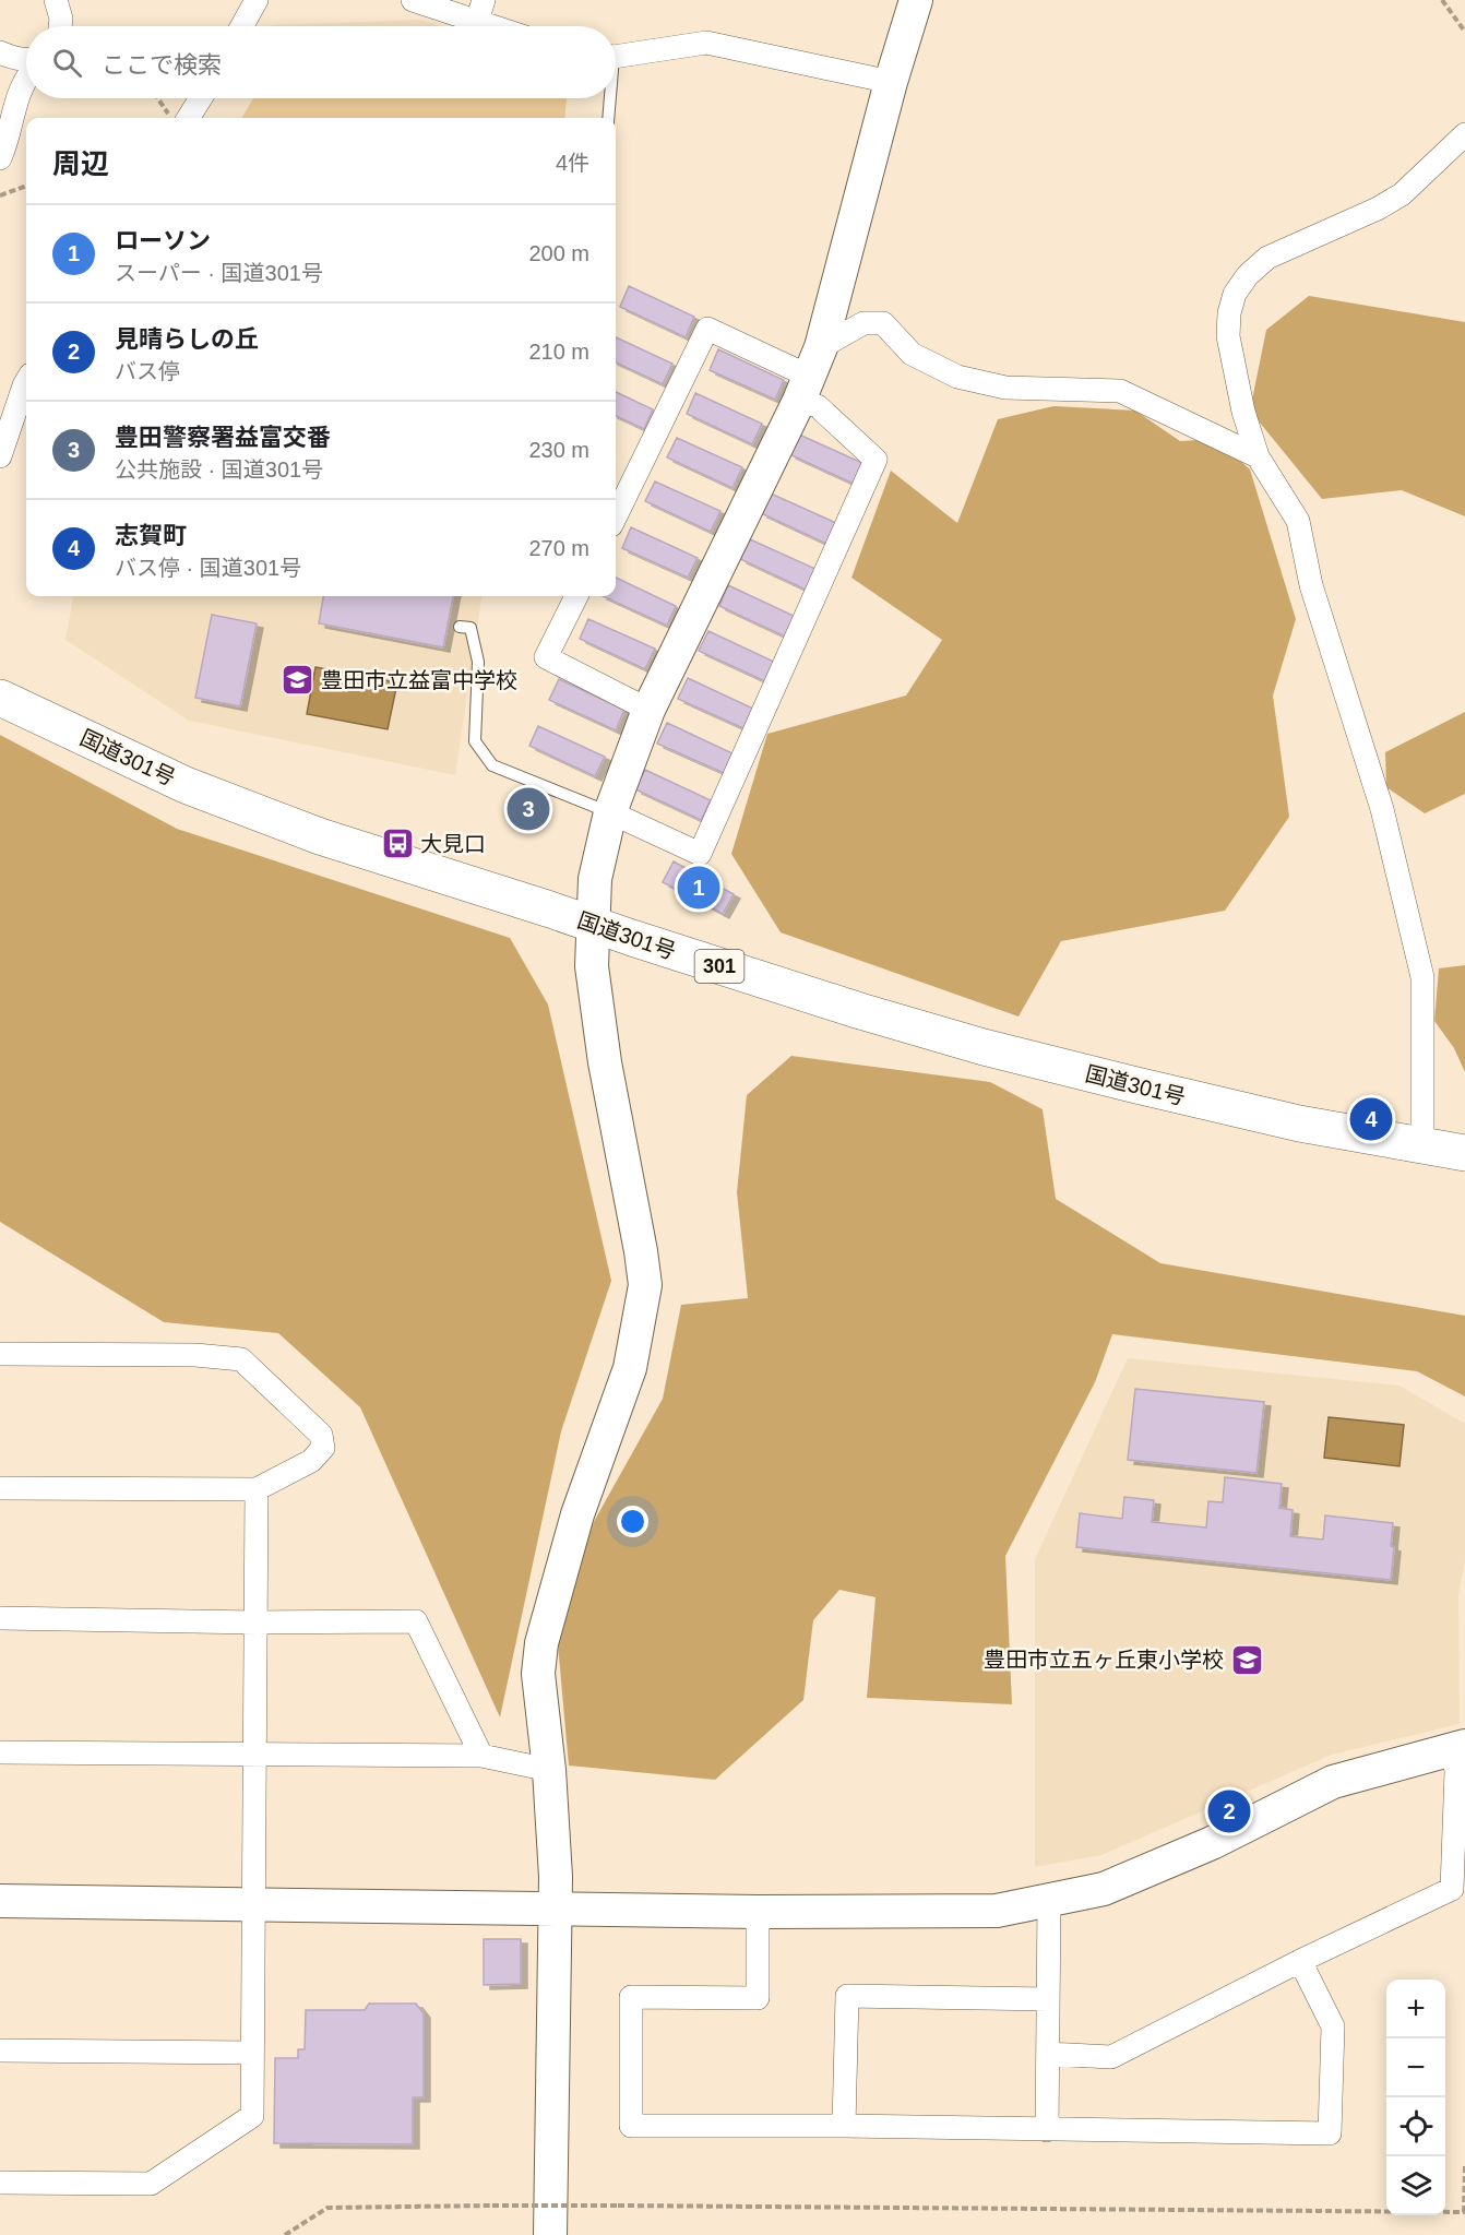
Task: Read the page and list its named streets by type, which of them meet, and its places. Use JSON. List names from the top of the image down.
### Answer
{
  "streets": {
    "highway": ["国道301号", "301"]
  },
  "places": {
    "school or university": ["豊田市立益富中学校", "豊田市立五ヶ丘東小学校"],
    "bus stop": ["大見口"]
  },
  "page": {
    "search": "ここで検索",
    "heading": ["周辺", "4件"],
    "list": [
      {
        "mark": "1",
        "name": "ローソン",
        "note": "スーパー · 国道301号",
        "value": "200 m"
      },
      {
        "mark": "2",
        "name": "見晴らしの丘",
        "note": "バス停",
        "value": "210 m"
      },
      {
        "mark": "3",
        "name": "豊田警察署益富交番",
        "note": "公共施設 · 国道301号",
        "value": "230 m"
      },
      {
        "mark": "4",
        "name": "志賀町",
        "note": "バス停 · 国道301号",
        "value": "270 m"
      }
    ],
    "pins": [
      "3",
      "1",
      "4",
      "2"
    ],
    "map_buttons": ["+", "−"]
  }
}
